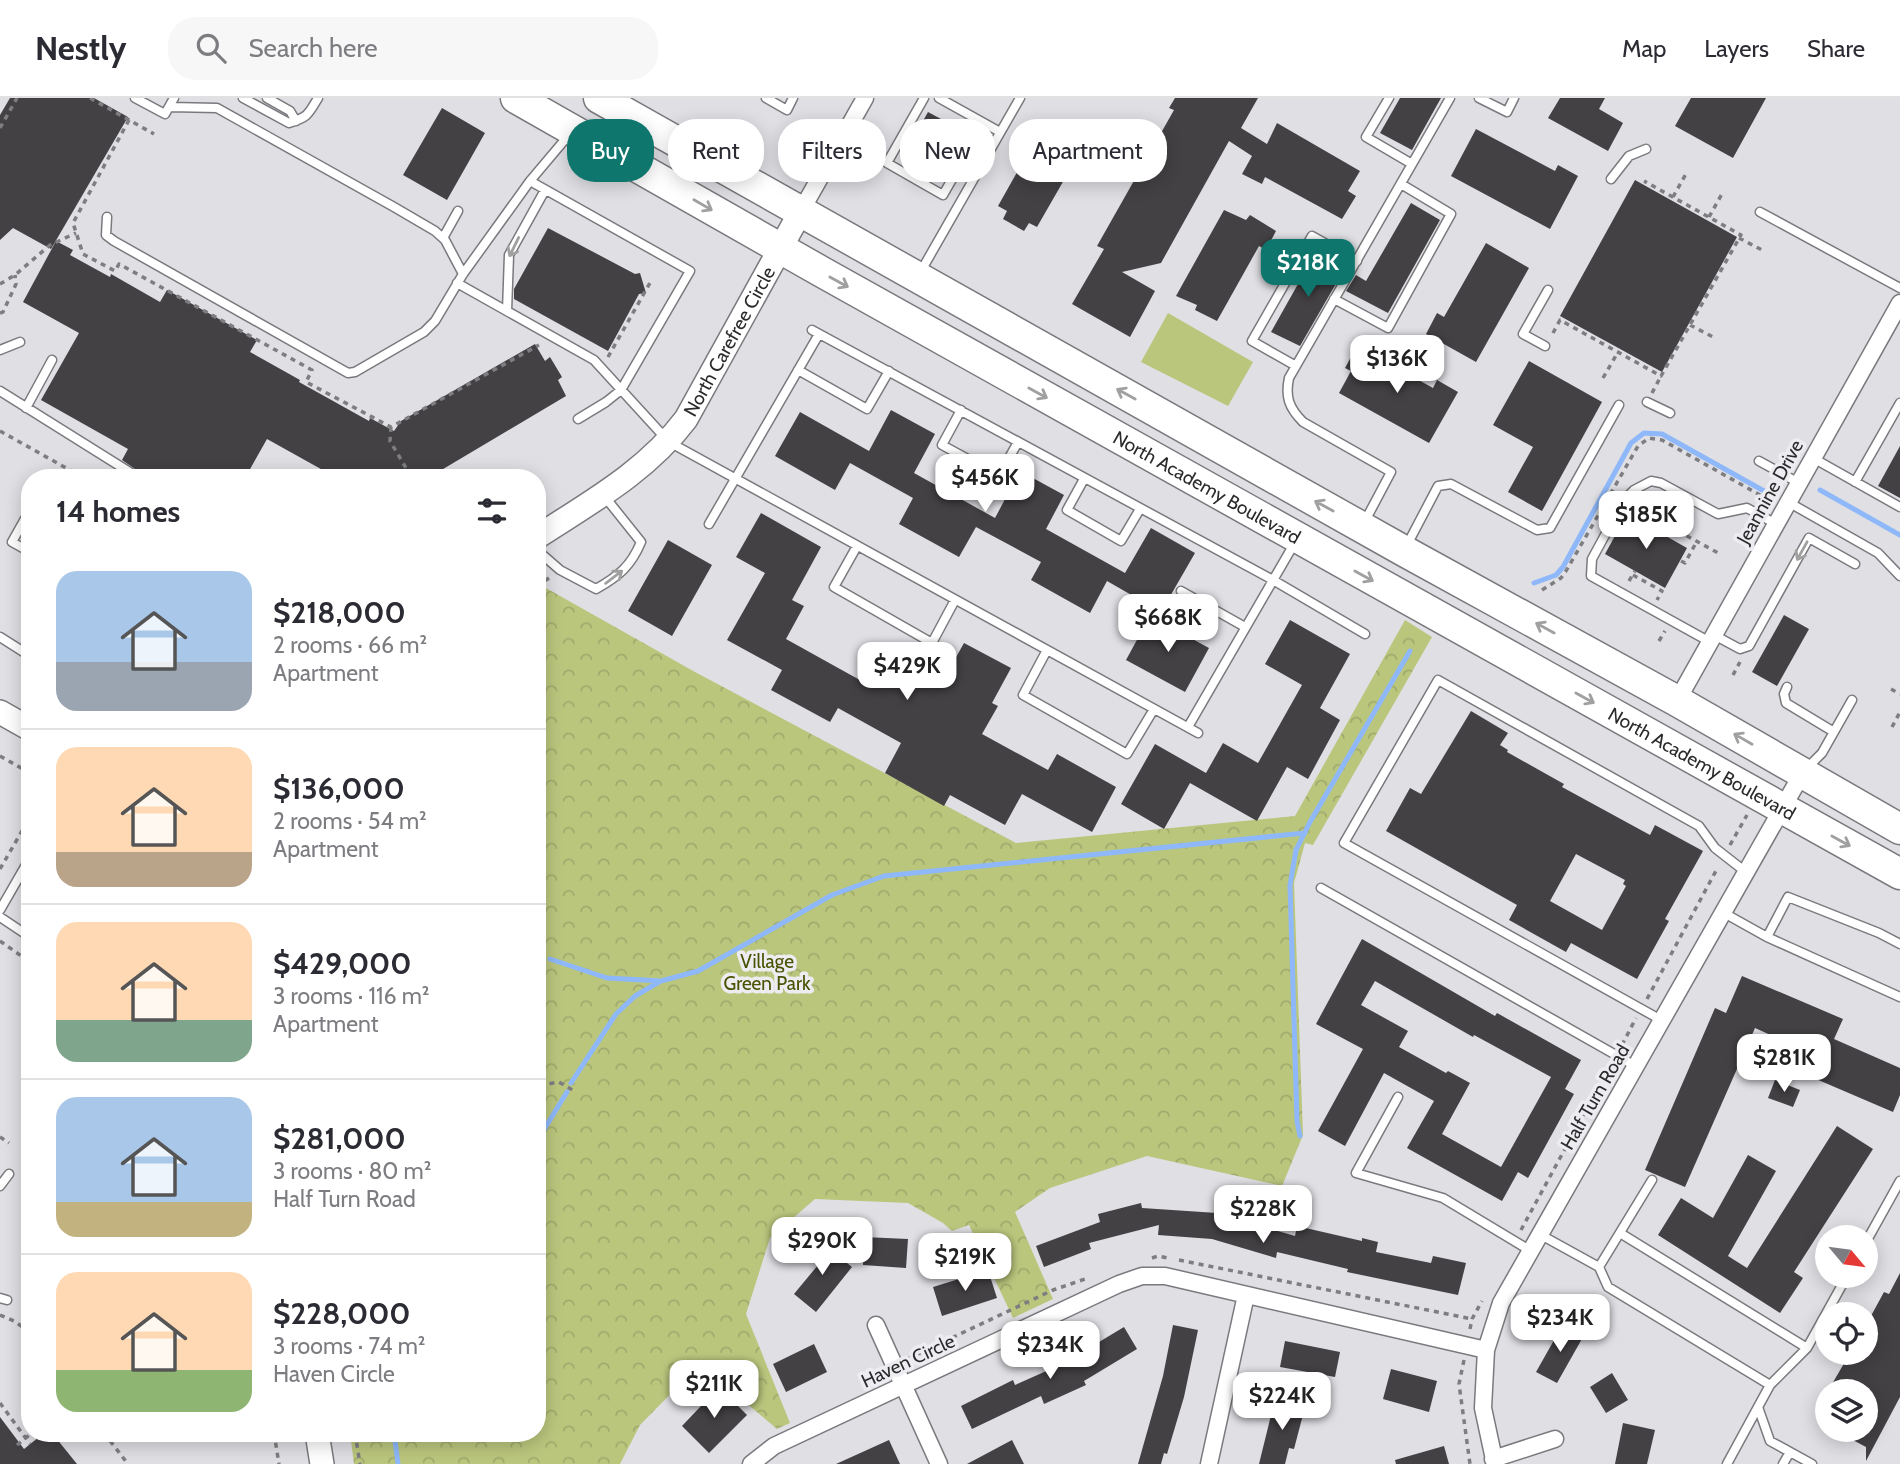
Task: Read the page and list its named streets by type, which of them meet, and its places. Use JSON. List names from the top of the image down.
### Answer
{
  "streets": {
    "highway": ["North Academy Boulevard"],
    "main road": ["North Carefree Circle"],
    "street": ["Jeannine Drive", "Half Turn Road", "Haven Circle"]
  },
  "crossings": [
    ["North Carefree Circle", "North Academy Boulevard"],
    ["North Academy Boulevard", "Jeannine Drive"],
    ["North Academy Boulevard", "Half Turn Road"],
    ["Half Turn Road", "Haven Circle"]
  ],
  "parks": ["Village Green Park"],
  "north": "bottom right",
  "page": {
    "header": "Nestly",
    "search": "Search here",
    "nav": ["Map", "Layers", "Share"],
    "chip": [
      "Buy",
      "Rent",
      "Filters",
      "New",
      "Apartment"
    ],
    "price": [
      "$218K",
      "$136K",
      "$456K",
      "$185K",
      "$668K",
      "$429K",
      "$281K",
      "$228K",
      "$290K",
      "$219K",
      "$234K",
      "$234K",
      "$211K",
      "$224K"
    ],
    "heading": "14 homes",
    "list": [
      {
        "name": "$218,000",
        "note": "2 rooms · 66 m² · Apartment"
      },
      {
        "name": "$136,000",
        "note": "2 rooms · 54 m² · Apartment"
      },
      {
        "name": "$429,000",
        "note": "3 rooms · 116 m² · Apartment"
      },
      {
        "name": "$281,000",
        "note": "3 rooms · 80 m² · Half Turn Road"
      },
      {
        "name": "$228,000",
        "note": "3 rooms · 74 m² · Haven Circle"
      }
    ]
  }
}
